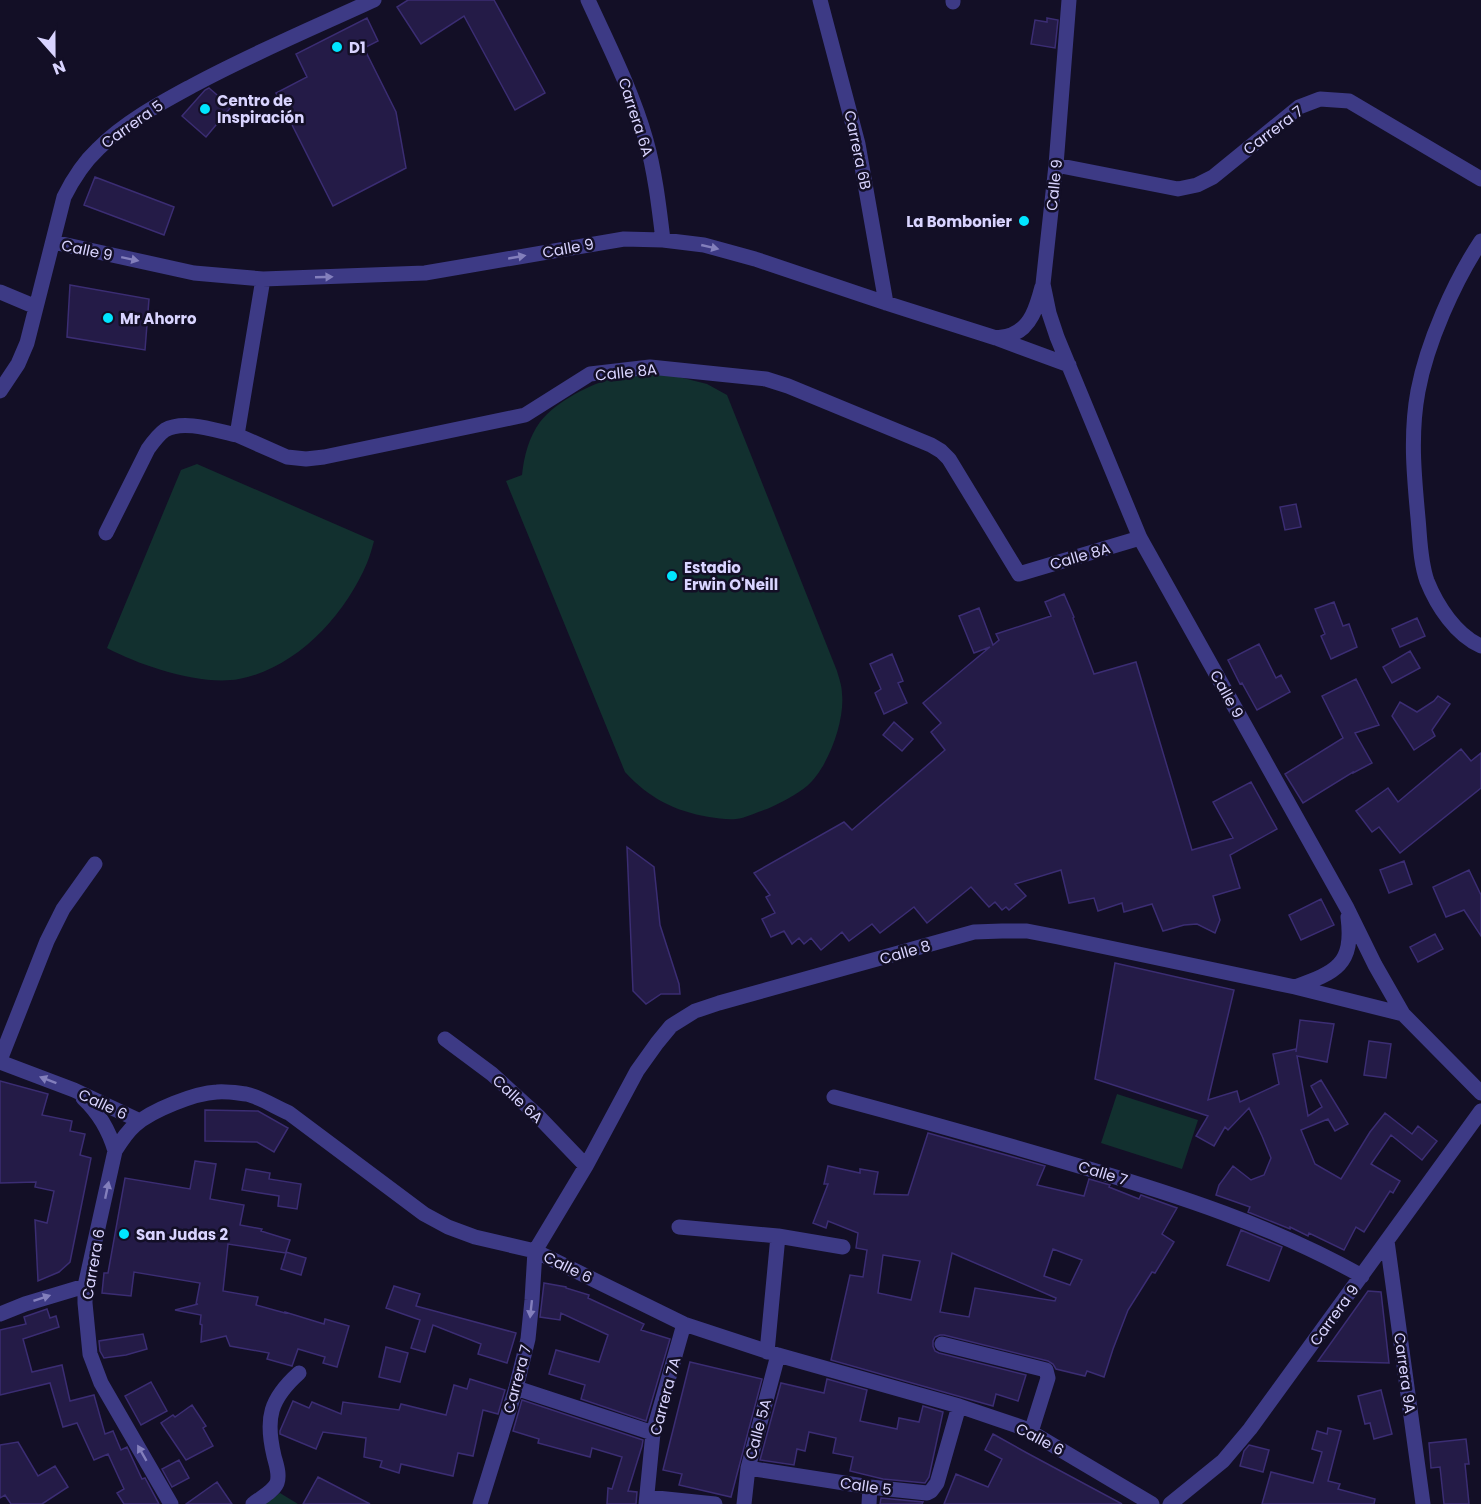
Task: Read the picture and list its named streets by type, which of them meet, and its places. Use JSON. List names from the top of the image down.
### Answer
{
  "streets": {
    "street": [
      "Carrera 6A",
      "Carrera 5",
      "Carrera 7",
      "Carrera 6B",
      "Calle 9",
      "Calle 8A",
      "Calle 8",
      "Calle 6A",
      "Calle 6",
      "Calle 7",
      "Carrera 6",
      "Carrera 9",
      "Carrera 9A",
      "Carrera 7A",
      "Calle 5A",
      "Calle 5"
    ]
  },
  "crossings": [
    ["Carrera 6A", "Calle 9"],
    ["Carrera 5", "Calle 9"],
    ["Carrera 7", "Calle 9"],
    ["Carrera 7", "Calle 8"],
    ["Carrera 7", "Calle 6"],
    ["Carrera 6B", "Calle 9"],
    ["Calle 9", "Calle 8A"],
    ["Calle 9", "Calle 8"],
    ["Calle 8", "Calle 6A"],
    ["Calle 8", "Calle 6"],
    ["Calle 6", "Carrera 6"],
    ["Calle 6", "Carrera 7A"],
    ["Calle 6", "Calle 5A"],
    ["Calle 6", "Calle 5"],
    ["Calle 7", "Carrera 9"],
    ["Carrera 9", "Carrera 9A"],
    ["Calle 5A", "Calle 5"]
  ],
  "one_way": ["Calle 9", "Carrera 6"],
  "places": [
    "D1",
    "Centro de Inspiración",
    "La Bombonier",
    "Mr Ahorro",
    "Estadio Erwin O'Neill",
    "San Judas 2"
  ],
  "north": "bottom"
}
